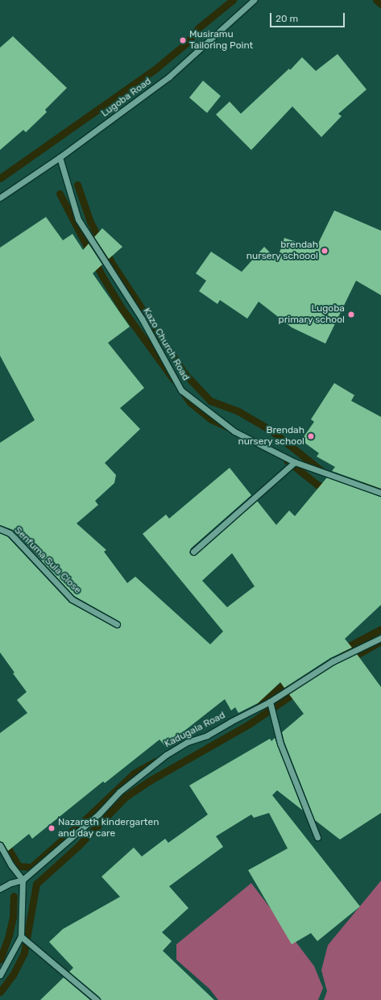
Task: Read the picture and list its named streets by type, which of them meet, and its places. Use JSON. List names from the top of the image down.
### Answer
{
  "streets": {
    "street": [
      "Lugoba Road",
      "Kazo Church Road",
      "Senfuma Sula Close",
      "Kadugala Road"
    ]
  },
  "crossings": [
    ["Lugoba Road", "Kazo Church Road"]
  ],
  "places": [
    "Musiramu Tailoring Point",
    "brendah nursery schoool",
    "Lugoba primary school",
    "Brendah nursery school",
    "Nazareth kindergarten and day care"
  ],
  "scale_bar": "20 m"
}
